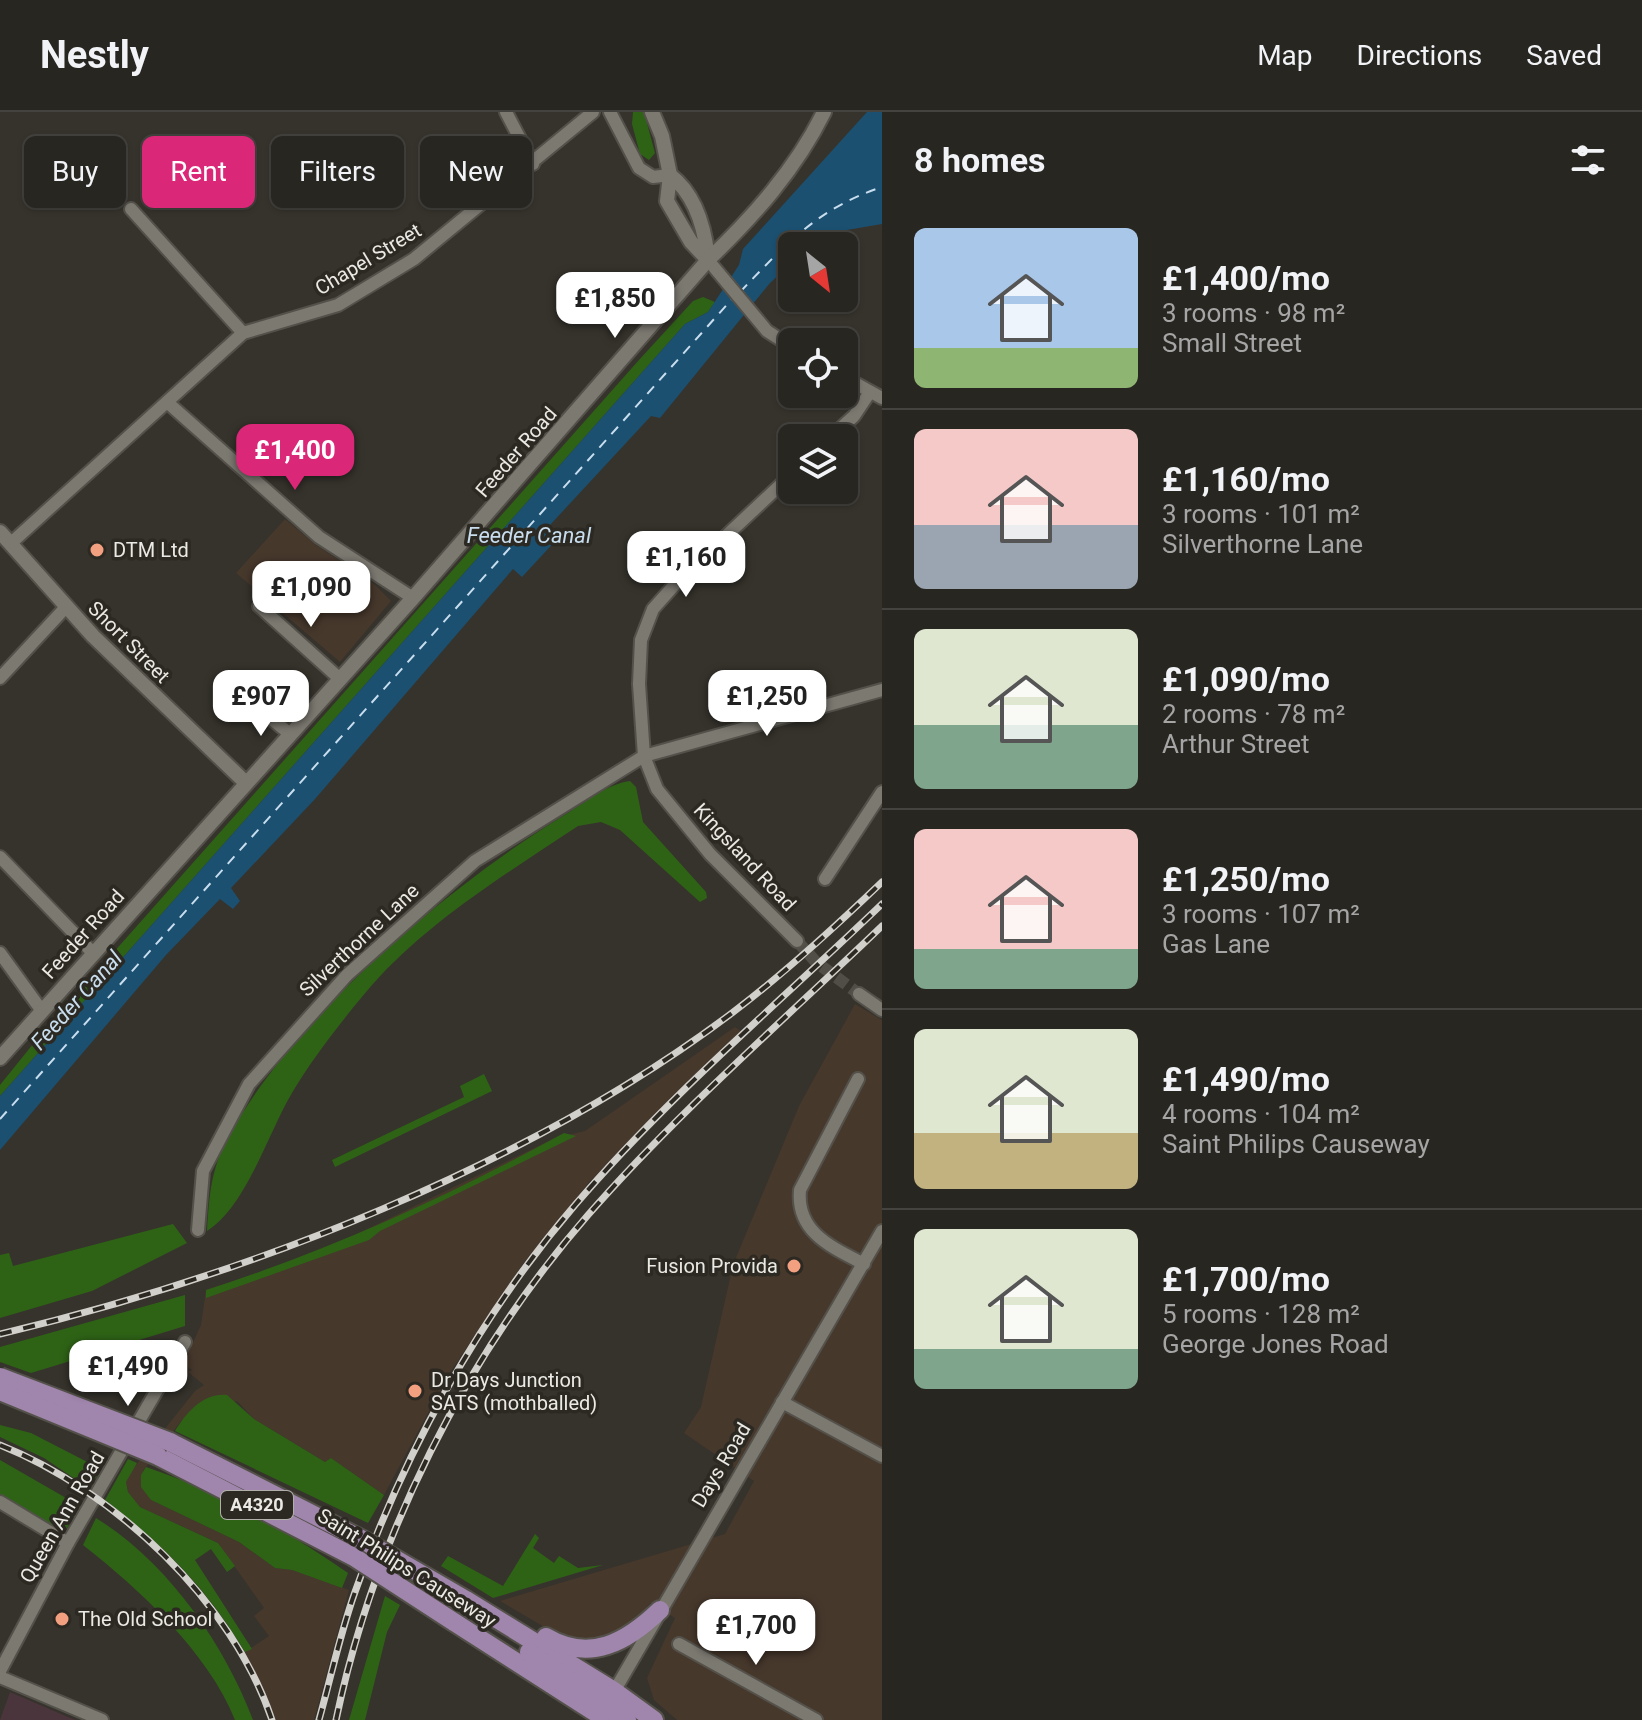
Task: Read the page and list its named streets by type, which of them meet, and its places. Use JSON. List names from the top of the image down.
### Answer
{
  "streets": {
    "main road": ["A4320", "Saint Philips Causeway"],
    "street": [
      "Chapel Street",
      "Feeder Road",
      "Short Street",
      "Kingsland Road",
      "Silverthorne Lane",
      "Days Road",
      "Queen Ann Road"
    ]
  },
  "crossings": [
    ["Chapel Street", "Short Street"],
    ["Feeder Road", "Short Street"],
    ["Kingsland Road", "Silverthorne Lane"],
    ["Days Road", "Saint Philips Causeway"]
  ],
  "water": ["Feeder Canal"],
  "places": [
    "DTM Ltd",
    "Fusion Provida",
    "Dr Days Junction SATS (mothballed)",
    "The Old School"
  ],
  "north": "bottom right",
  "page": {
    "header": "Nestly",
    "nav": ["Map", "Directions", "Saved"],
    "heading": "8 homes",
    "chip": [
      "Buy",
      "Rent",
      "Filters",
      "New"
    ],
    "list": [
      {
        "name": "£1,400/mo",
        "note": "3 rooms · 98 m² · Small Street"
      },
      {
        "name": "£1,160/mo",
        "note": "3 rooms · 101 m² · Silverthorne Lane"
      },
      {
        "name": "£1,090/mo",
        "note": "2 rooms · 78 m² · Arthur Street"
      },
      {
        "name": "£1,250/mo",
        "note": "3 rooms · 107 m² · Gas Lane"
      },
      {
        "name": "£1,490/mo",
        "note": "4 rooms · 104 m² · Saint Philips Causeway"
      },
      {
        "name": "£1,700/mo",
        "note": "5 rooms · 128 m² · George Jones Road"
      }
    ],
    "price": [
      "£1,850",
      "£1,400",
      "£1,160",
      "£1,090",
      "£907",
      "£1,250",
      "£1,490",
      "£1,700"
    ]
  }
}
